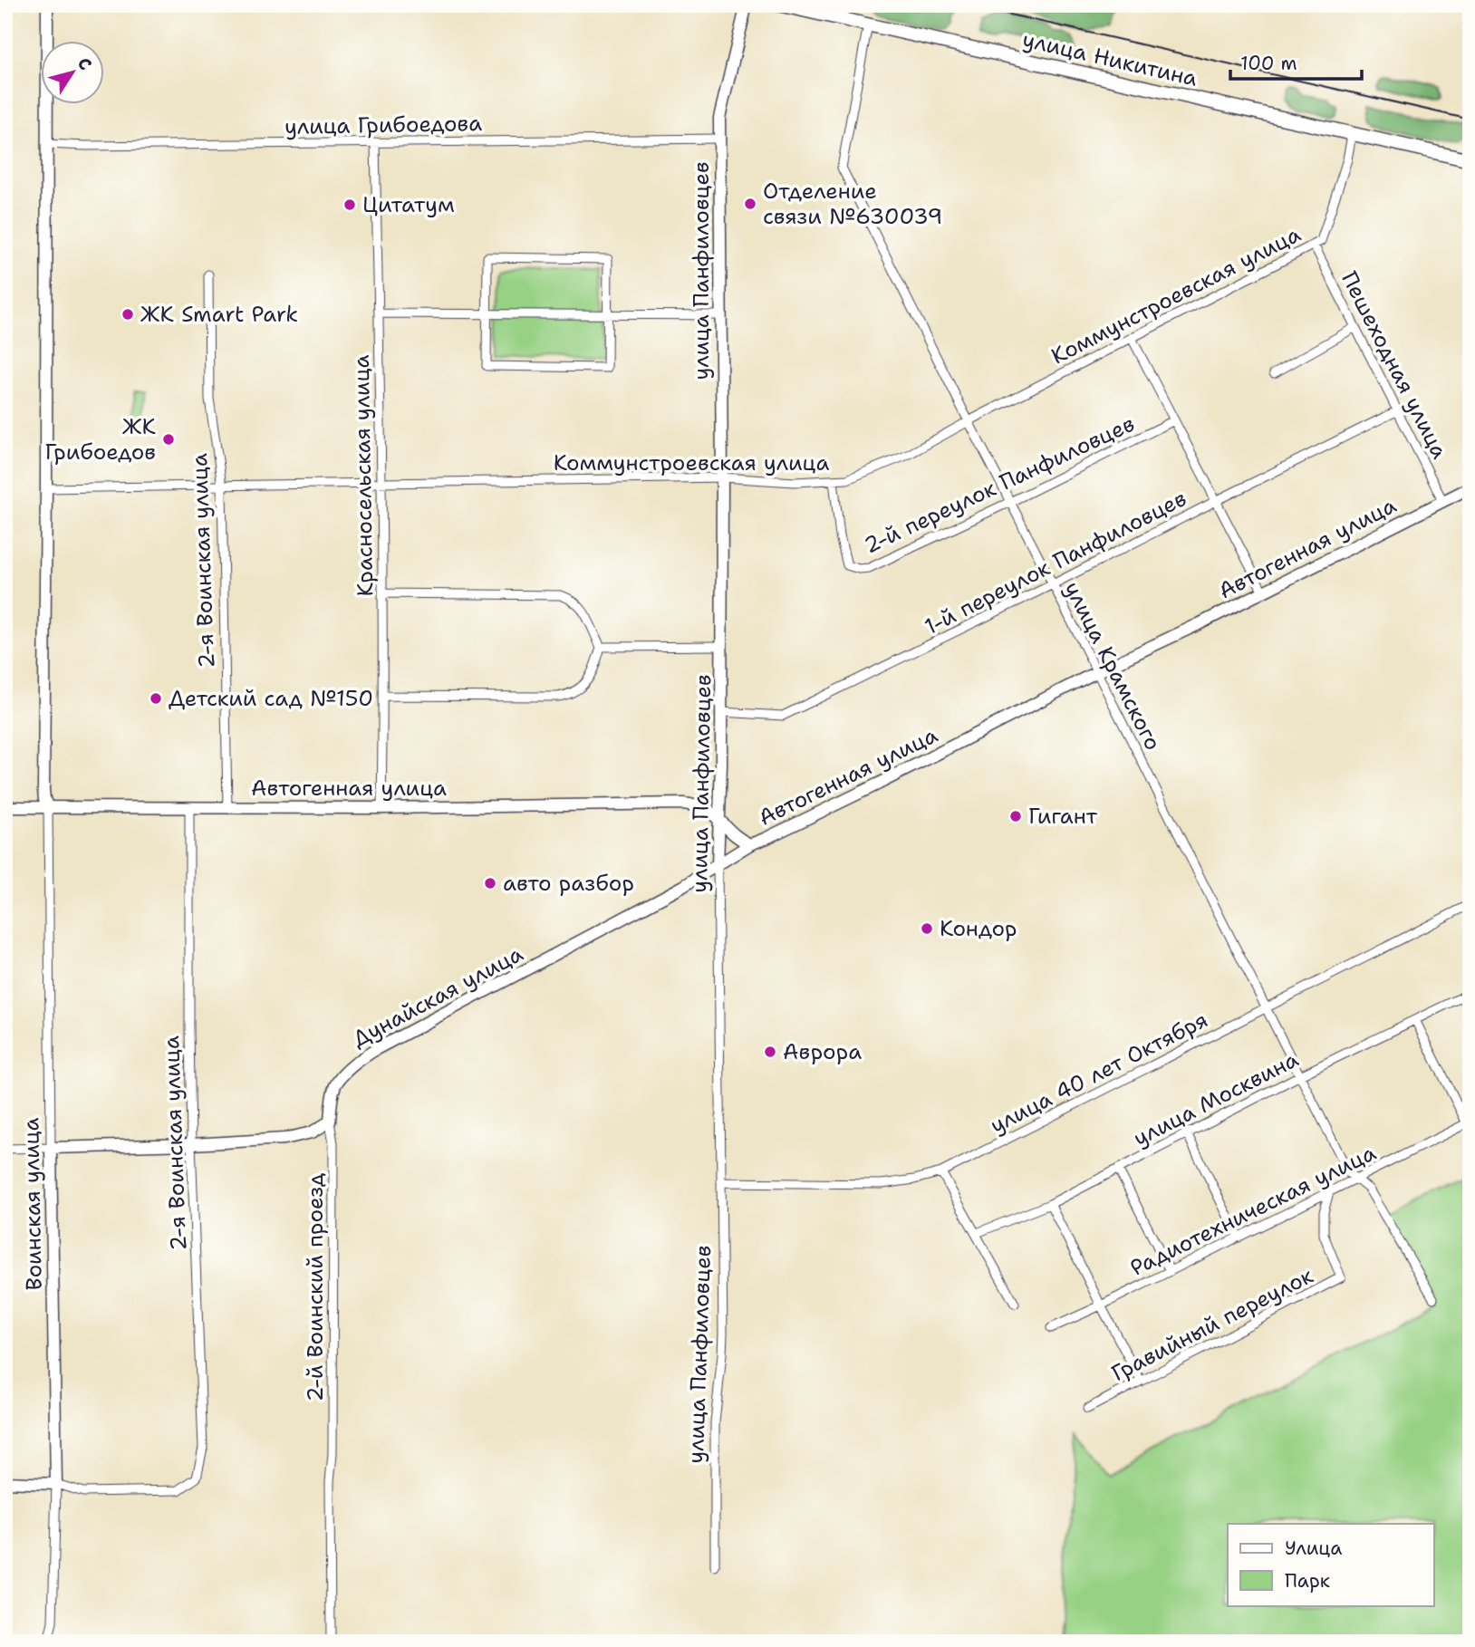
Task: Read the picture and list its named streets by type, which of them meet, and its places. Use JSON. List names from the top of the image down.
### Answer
{
  "streets": {
    "main road": ["улица Никитина"],
    "street": [
      "улица Грибоедова",
      "улица Панфиловцев",
      "Коммунстроевская улица",
      "Пешеходная улица",
      "Красносельская улица",
      "2-й переулок Панфиловцев",
      "Автогенная улица",
      "2-я Воинская улица",
      "1-й переулок Панфиловцев",
      "улица Крамского",
      "Дунайская улица",
      "улица 40 лет Октября",
      "улица Москвина",
      "Воинская улица",
      "Радиотехническая улица",
      "2-й Воинский проезд",
      "Гравийный переулок"
    ]
  },
  "crossings": [
    ["улица Никитина", "Коммунстроевская улица"],
    ["улица Никитина", "улица Крамского"],
    ["улица Грибоедова", "улица Панфиловцев"],
    ["улица Грибоедова", "Красносельская улица"],
    ["улица Грибоедова", "Воинская улица"],
    ["улица Панфиловцев", "Коммунстроевская улица"],
    ["улица Панфиловцев", "Автогенная улица"],
    ["улица Панфиловцев", "1-й переулок Панфиловцев"],
    ["улица Панфиловцев", "Дунайская улица"],
    ["улица Панфиловцев", "улица 40 лет Октября"],
    ["Коммунстроевская улица", "Пешеходная улица"],
    ["Коммунстроевская улица", "Красносельская улица"],
    ["Коммунстроевская улица", "2-й переулок Панфиловцев"],
    ["Коммунстроевская улица", "2-я Воинская улица"],
    ["Коммунстроевская улица", "улица Крамского"],
    ["Коммунстроевская улица", "Воинская улица"],
    ["Пешеходная улица", "Автогенная улица"],
    ["Пешеходная улица", "1-й переулок Панфиловцев"],
    ["Красносельская улица", "Автогенная улица"],
    ["2-й переулок Панфиловцев", "улица Крамского"],
    ["Автогенная улица", "2-я Воинская улица"],
    ["Автогенная улица", "улица Крамского"],
    ["Автогенная улица", "Дунайская улица"],
    ["Автогенная улица", "Воинская улица"],
    ["2-я Воинская улица", "Воинская улица"],
    ["1-й переулок Панфиловцев", "улица Крамского"],
    ["улица Крамского", "улица 40 лет Октября"],
    ["улица Крамского", "улица Москвина"],
    ["улица Крамского", "Радиотехническая улица"],
    ["Дунайская улица", "2-й Воинский проезд"],
    ["Радиотехническая улица", "Гравийный переулок"]
  ],
  "places": [
    "Отделение связи №630039",
    "Цитатум",
    "ЖК Smart Park",
    "ЖК Грибоедов",
    "Детский сад №150",
    "Гигант",
    "авто разбор",
    "Кондор",
    "Аврора"
  ],
  "legend": ["Улица", "Парк"],
  "scale_bar": "100 m",
  "north": "top right"
}
